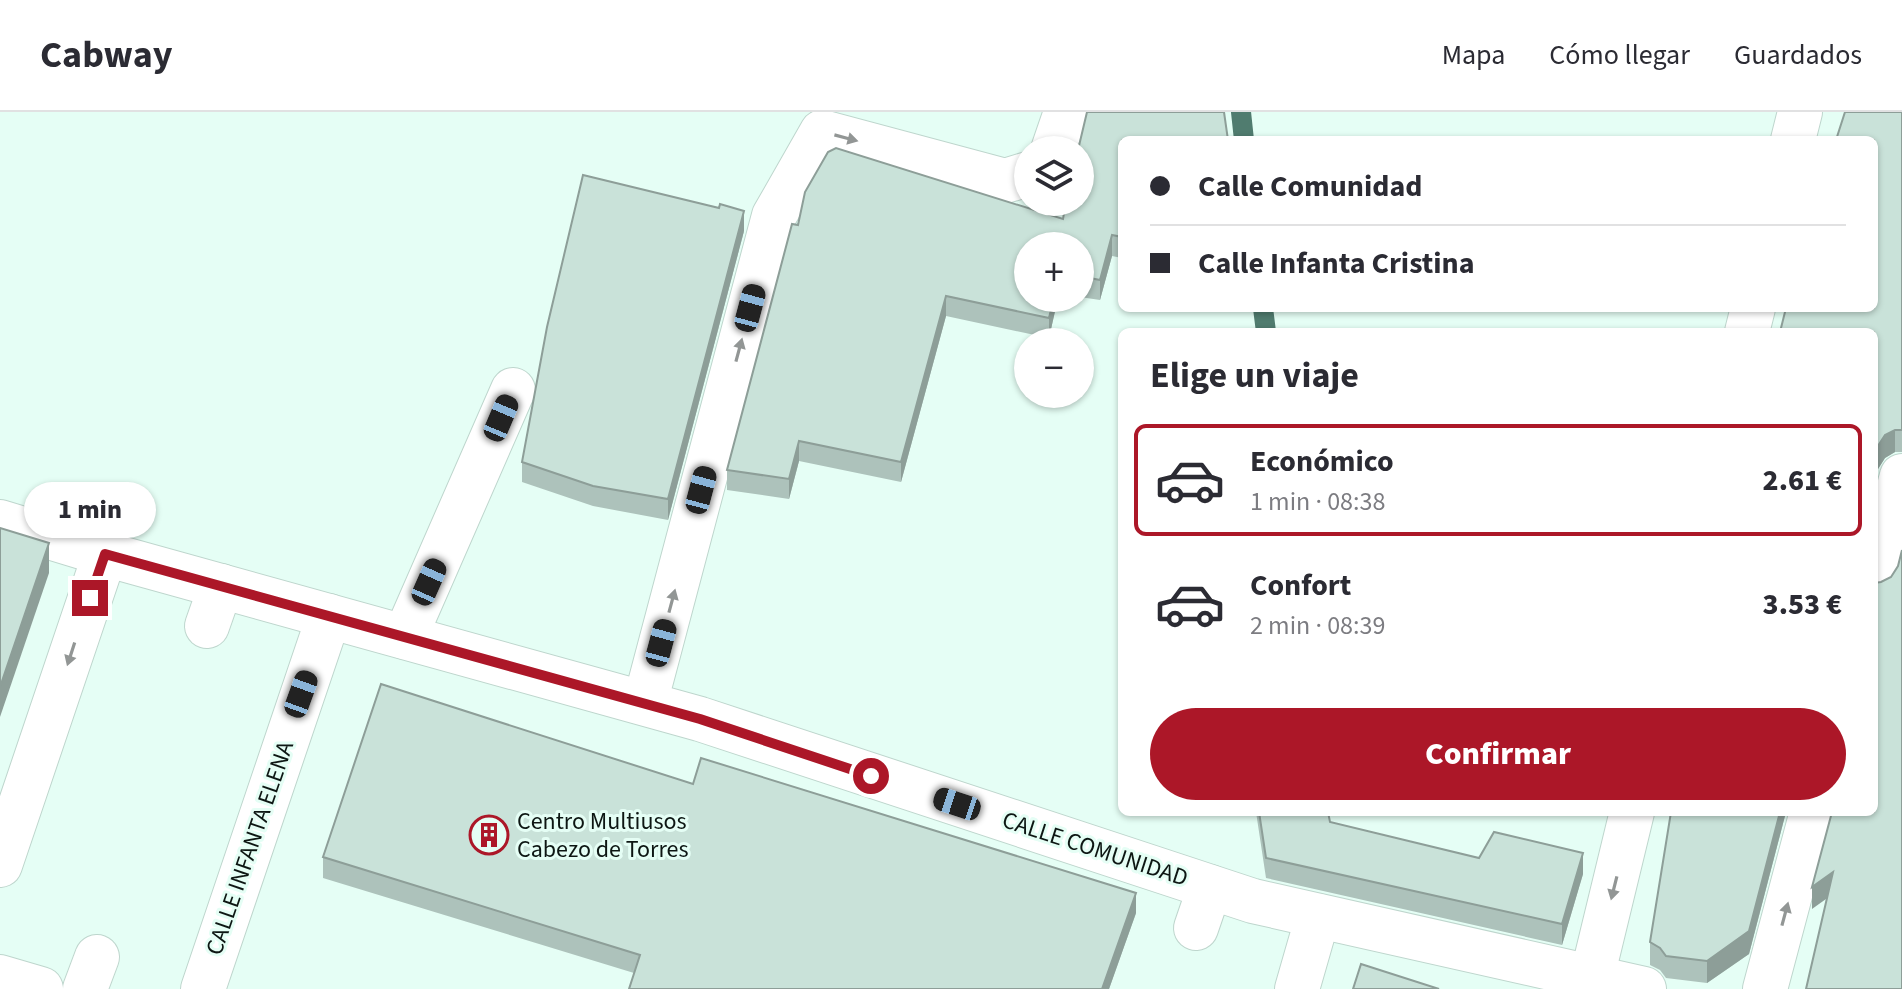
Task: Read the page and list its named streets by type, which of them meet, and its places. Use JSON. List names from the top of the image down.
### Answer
{
  "streets": {
    "street": ["CALLE INFANTA ELENA", "CALLE COMUNIDAD"]
  },
  "crossings": [
    ["CALLE INFANTA ELENA", "CALLE COMUNIDAD"]
  ],
  "places": {
    "building": ["Centro Multiusos Cabezo de Torres"]
  },
  "page": {
    "header": "Cabway",
    "nav": ["Mapa", "Cómo llegar", "Guardados"],
    "map_buttons": ["+", "−"],
    "banner": ["Calle Comunidad", "Calle Infanta Cristina"],
    "heading": "Elige un viaje",
    "list": [
      {
        "name": "Económico",
        "note": "1 min · 08:38",
        "value": "2.61 €"
      },
      {
        "name": "Confort",
        "note": "2 min · 08:39",
        "value": "3.53 €"
      }
    ],
    "bubble": "1 min",
    "buttons": "Confirmar"
  }
}
